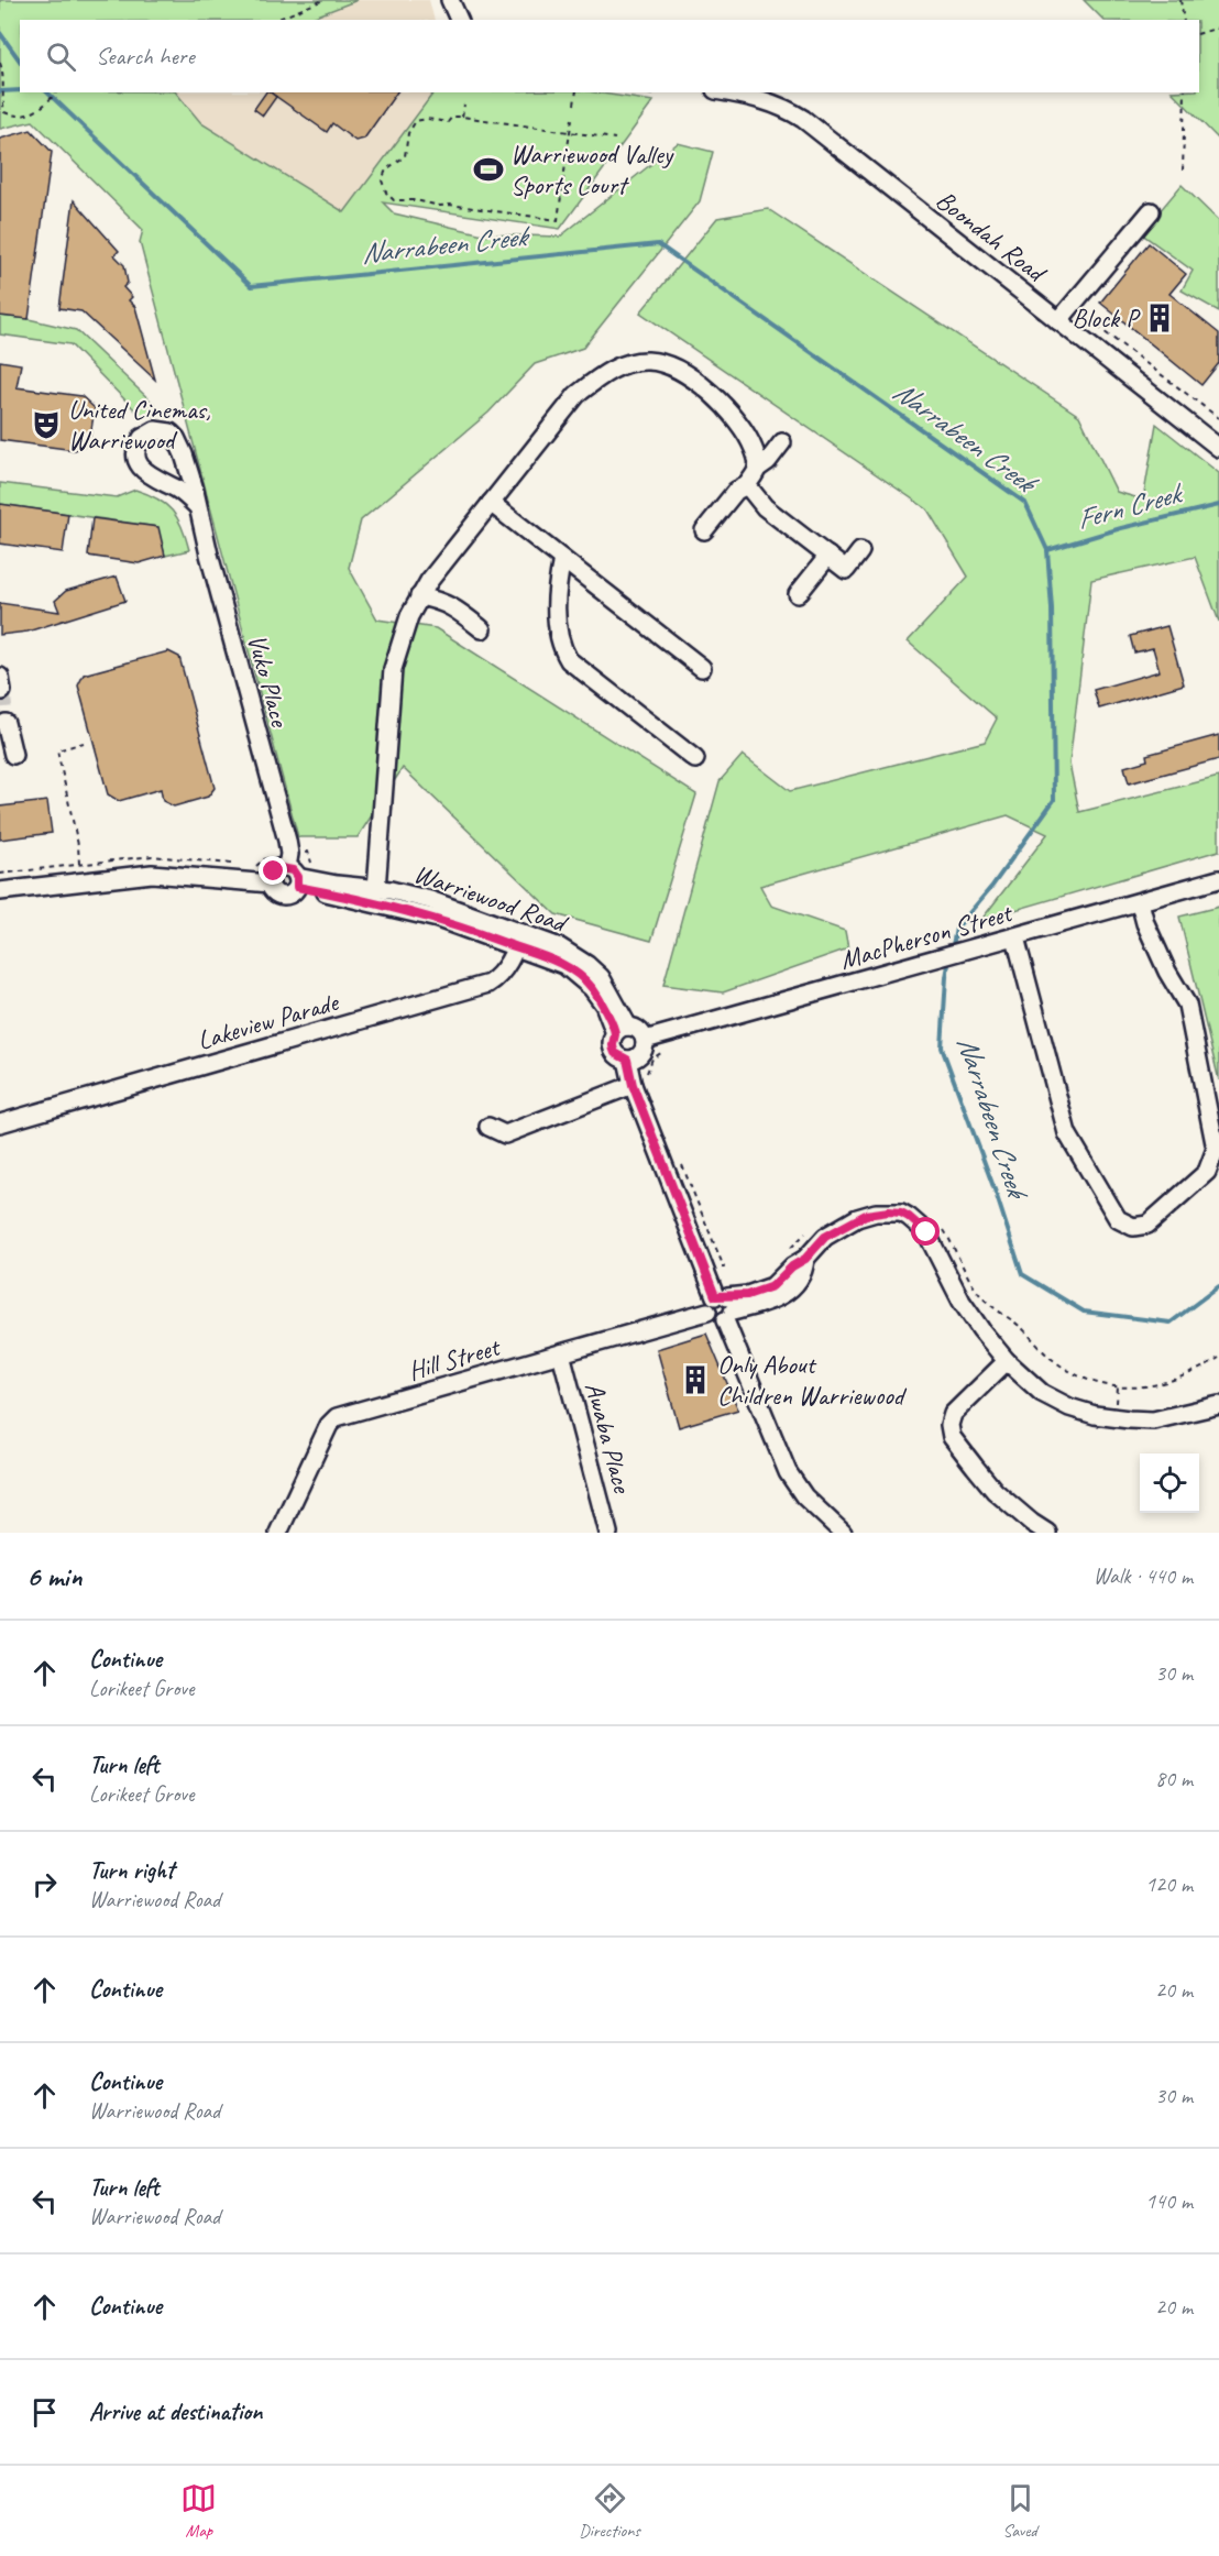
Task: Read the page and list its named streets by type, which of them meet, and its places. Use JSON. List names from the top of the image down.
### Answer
{
  "streets": {
    "street": [
      "Boondah Road",
      "Vuko Place",
      "Warriewood Road",
      "MacPherson Street",
      "Lakeview Parade",
      "Hill Street",
      "Awaba Place"
    ]
  },
  "crossings": [
    ["Vuko Place", "Warriewood Road"],
    ["Warriewood Road", "MacPherson Street"],
    ["Warriewood Road", "Lakeview Parade"],
    ["Hill Street", "Awaba Place"]
  ],
  "water": ["Narrabeen Creek", "Fern Creek"],
  "places": {
    "sports": ["Warriewood Valley Sports Court"],
    "building": ["Block P", "Only About Children Warriewood"],
    "theatre": ["United Cinemas, Warriewood"]
  },
  "page": {
    "search": "Search here",
    "heading": ["6 min", "Walk · 440 m"],
    "list": [
      ["Continue", "Lorikeet Grove", "30 m"],
      ["Turn left", "Lorikeet Grove", "80 m"],
      ["Turn right", "Warriewood Road", "120 m"],
      ["Continue", "20 m"],
      ["Continue", "Warriewood Road", "30 m"],
      ["Turn left", "Warriewood Road", "140 m"],
      ["Continue", "20 m"],
      "Arrive at destination"
    ],
    "nav": ["Map", "Directions", "Saved"]
  }
}
